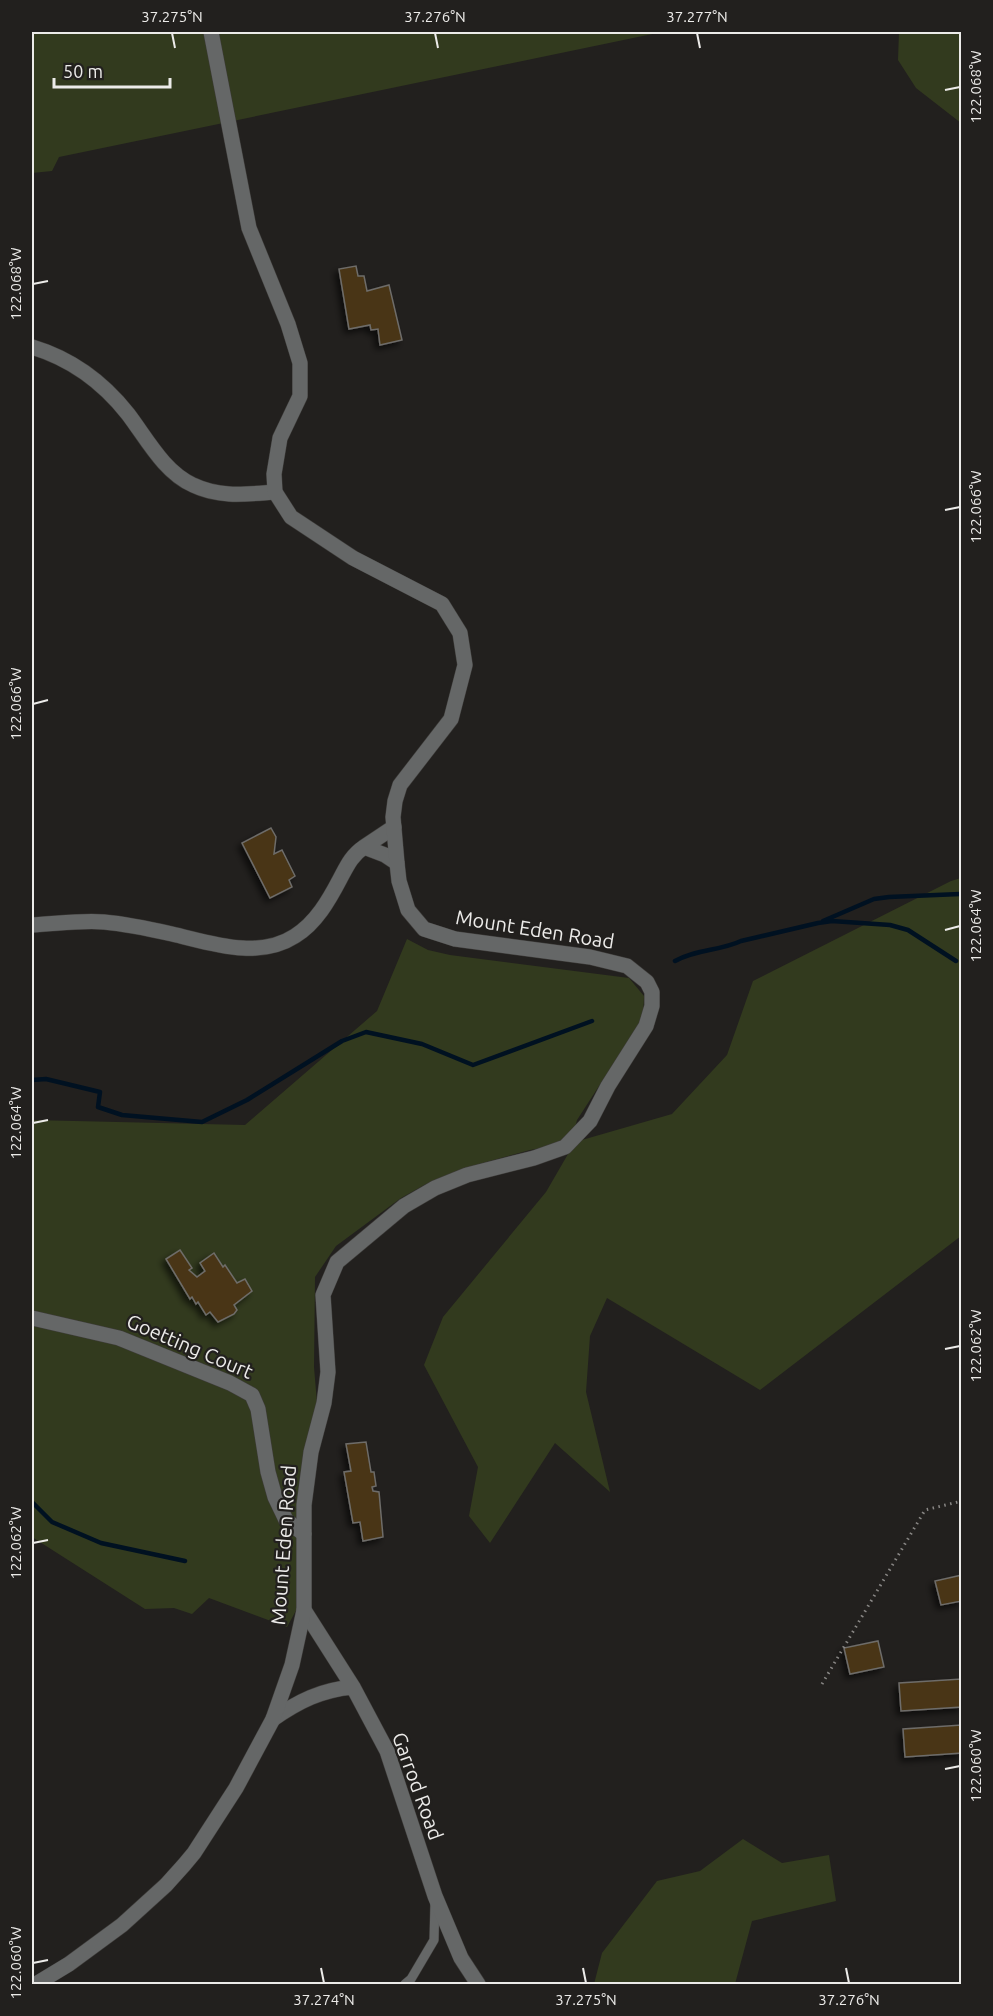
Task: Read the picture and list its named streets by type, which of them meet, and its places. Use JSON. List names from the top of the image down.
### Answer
{
  "streets": {
    "street": ["Mount Eden Road", "Goetting Court", "Garrod Road"]
  },
  "crossings": [
    ["Mount Eden Road", "Goetting Court"],
    ["Mount Eden Road", "Garrod Road"]
  ],
  "scale_bar": "50 m",
  "coordinates": [
    "37.275°N",
    "37.276°N",
    "37.277°N",
    "122.068°W",
    "122.066°W",
    "122.064°W",
    "122.062°W",
    "122.060°W",
    "37.274°N"
  ]
}
